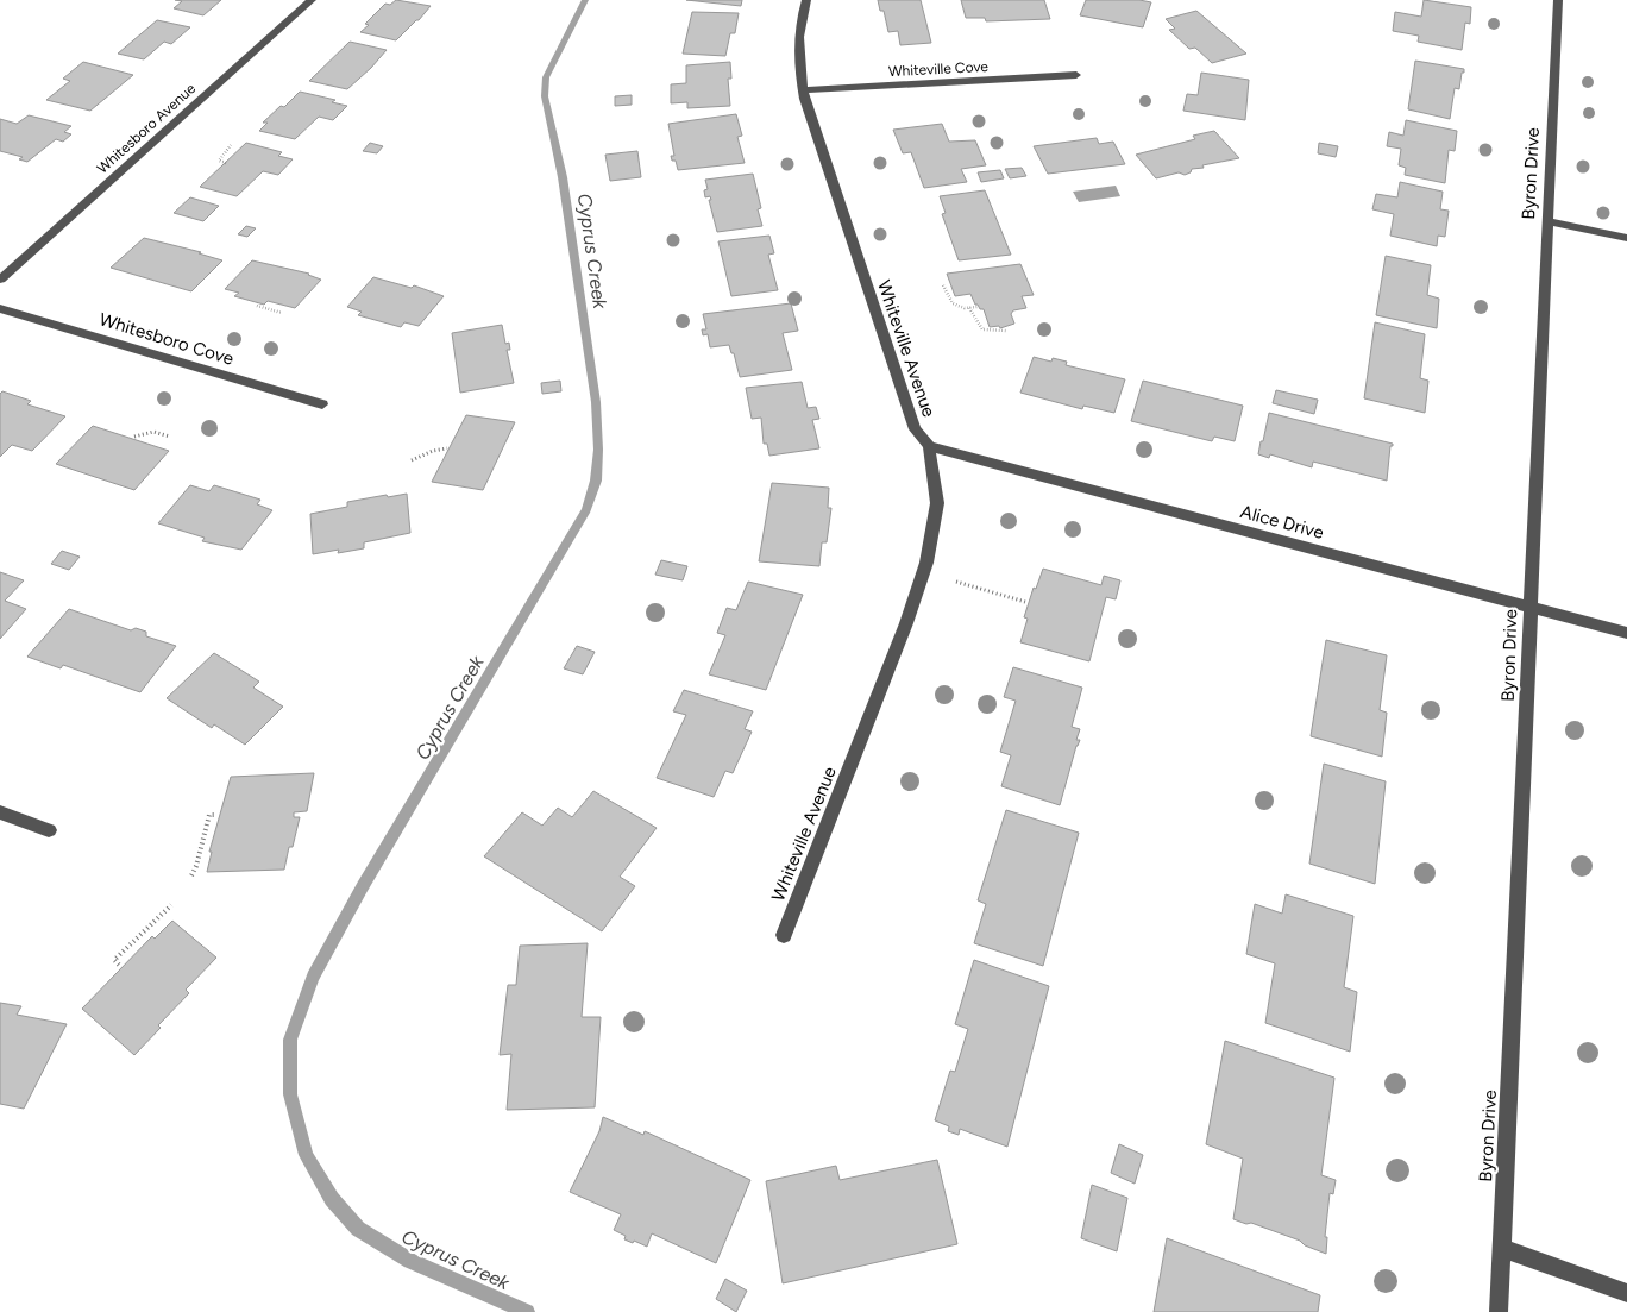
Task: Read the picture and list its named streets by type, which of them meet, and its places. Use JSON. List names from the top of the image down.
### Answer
{
  "streets": {
    "street": [
      "Whiteville Cove",
      "Whitesboro Avenue",
      "Byron Drive",
      "Whitesboro Cove",
      "Whiteville Avenue",
      "Alice Drive"
    ]
  },
  "crossings": [
    ["Whiteville Cove", "Whiteville Avenue"],
    ["Byron Drive", "Alice Drive"],
    ["Whiteville Avenue", "Alice Drive"]
  ],
  "water": ["Cyprus Creek"]
}
